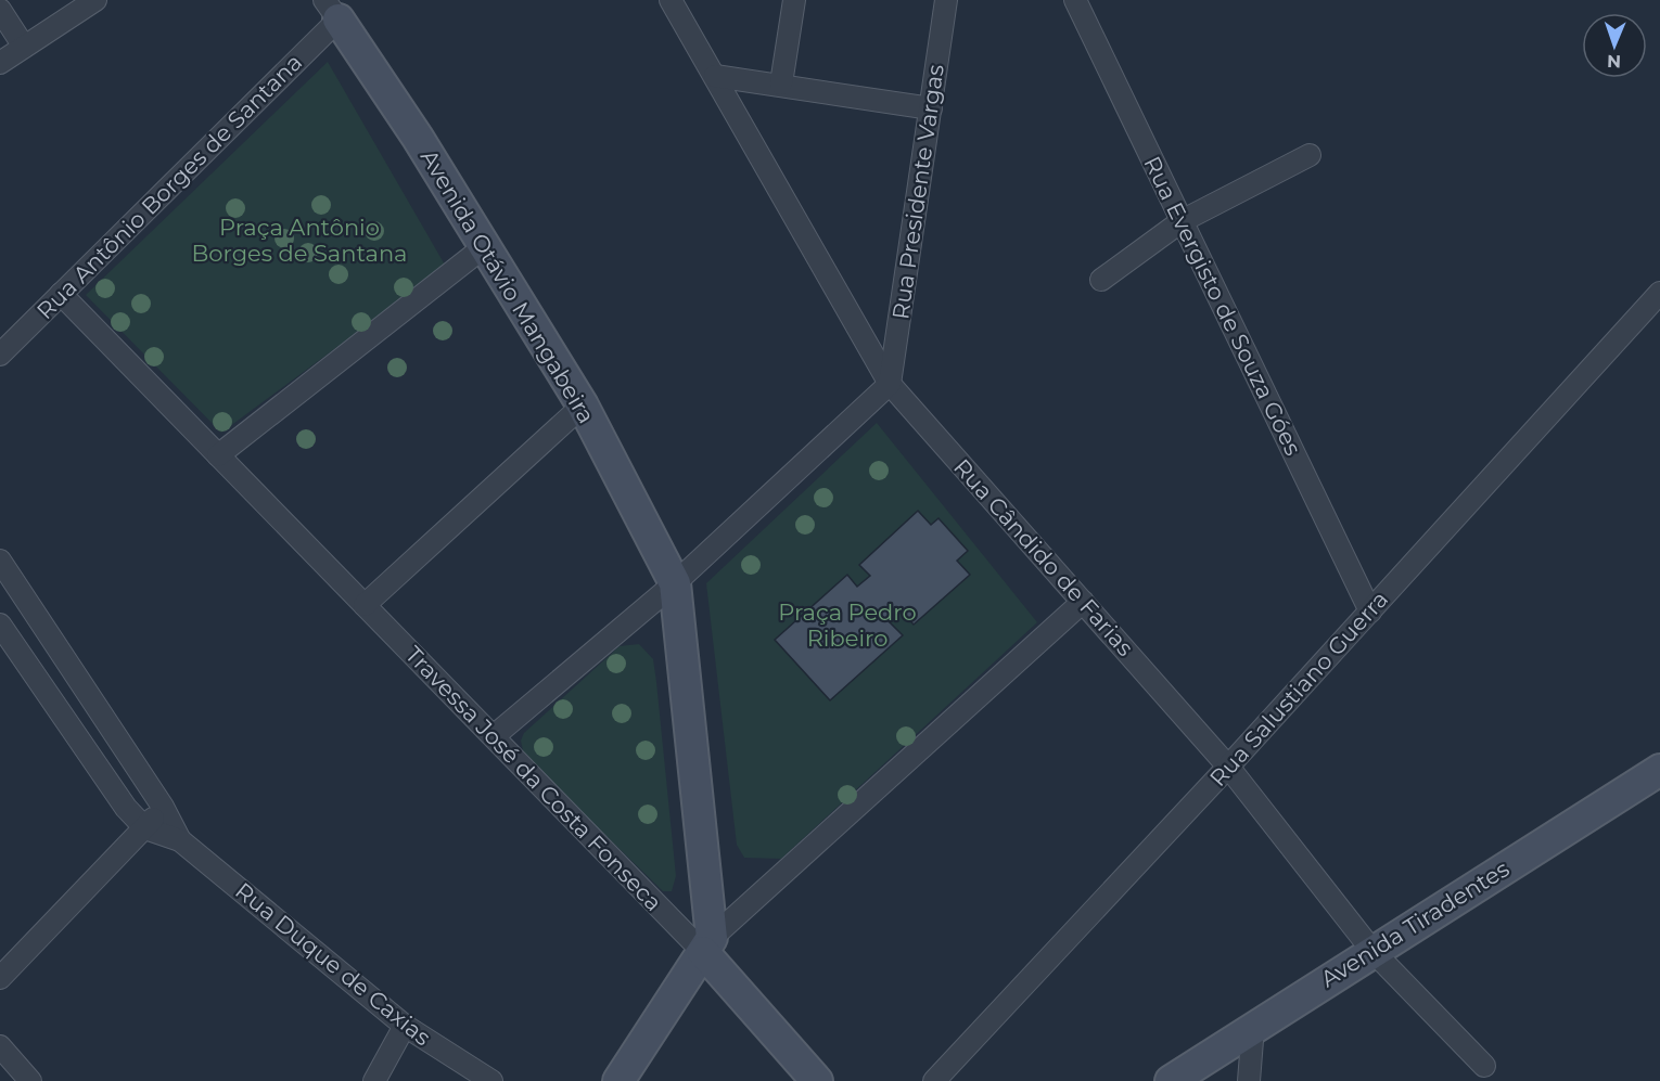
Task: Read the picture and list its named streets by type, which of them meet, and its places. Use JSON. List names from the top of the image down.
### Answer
{
  "streets": {
    "main road": ["Avenida Otávio Mangabeira", "Avenida Tiradentes"],
    "street": [
      "Rua Antônio Borges de Santana",
      "Rua Presidente Vargas",
      "Rua Evergisto de Souza Góes",
      "Rua Cândido de Farias",
      "Rua Salustiano Guerra",
      "Travessa José da Costa Fonseca",
      "Rua Duque de Caxias"
    ]
  },
  "crossings": [
    ["Rua Antônio Borges de Santana", "Avenida Otávio Mangabeira"],
    ["Rua Presidente Vargas", "Rua Cândido de Farias"],
    ["Rua Evergisto de Souza Góes", "Rua Salustiano Guerra"],
    ["Rua Cândido de Farias", "Rua Salustiano Guerra"],
    ["Rua Cândido de Farias", "Avenida Tiradentes"]
  ],
  "parks": ["Praça Antônio Borges de Santana", "Praça Pedro Ribeiro"],
  "north": "bottom"
}
